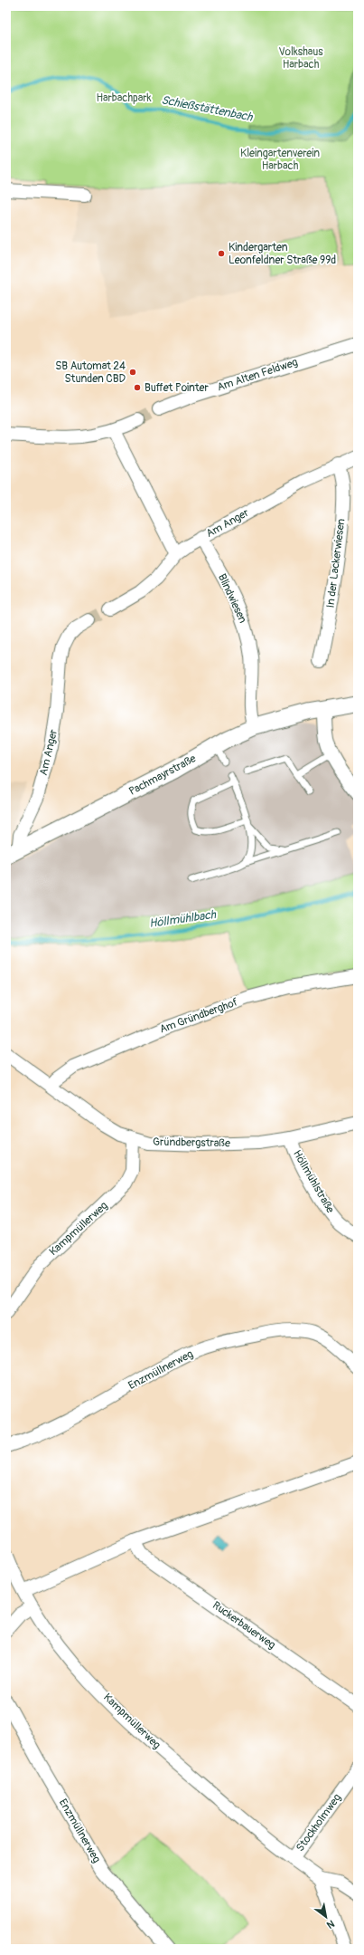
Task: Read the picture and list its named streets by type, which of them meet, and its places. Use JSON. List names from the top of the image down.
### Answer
{
  "streets": {
    "street": [
      "Am Alten Feldweg",
      "Am Anger",
      "In der Lackerwiesen",
      "Blindwiesen",
      "Pachmayrstraße",
      "Am Gründberghof",
      "Gründbergstraße",
      "Höllmühlstraße",
      "Kampmüllerweg",
      "Enzmüllnerweg",
      "Ruckerbauerweg",
      "Stockholmweg"
    ]
  },
  "crossings": [
    ["Am Anger", "In der Lackerwiesen"],
    ["Am Anger", "Blindwiesen"],
    ["Am Anger", "Pachmayrstraße"],
    ["Blindwiesen", "Pachmayrstraße"],
    ["Am Gründberghof", "Gründbergstraße"],
    ["Gründbergstraße", "Höllmühlstraße"],
    ["Gründbergstraße", "Kampmüllerweg"],
    ["Kampmüllerweg", "Stockholmweg"]
  ],
  "water": ["Schießstättenbach", "Höllmühlbach"],
  "parks": ["Volkshaus Harbach", "Harbachpark", "Kleingartenverein Harbach"],
  "places": ["Kindergarten Leonfeldner Straße 99d", "SB Automat 24 Stunden CBD", "Buffet Pointer"],
  "north": "bottom right"
}
